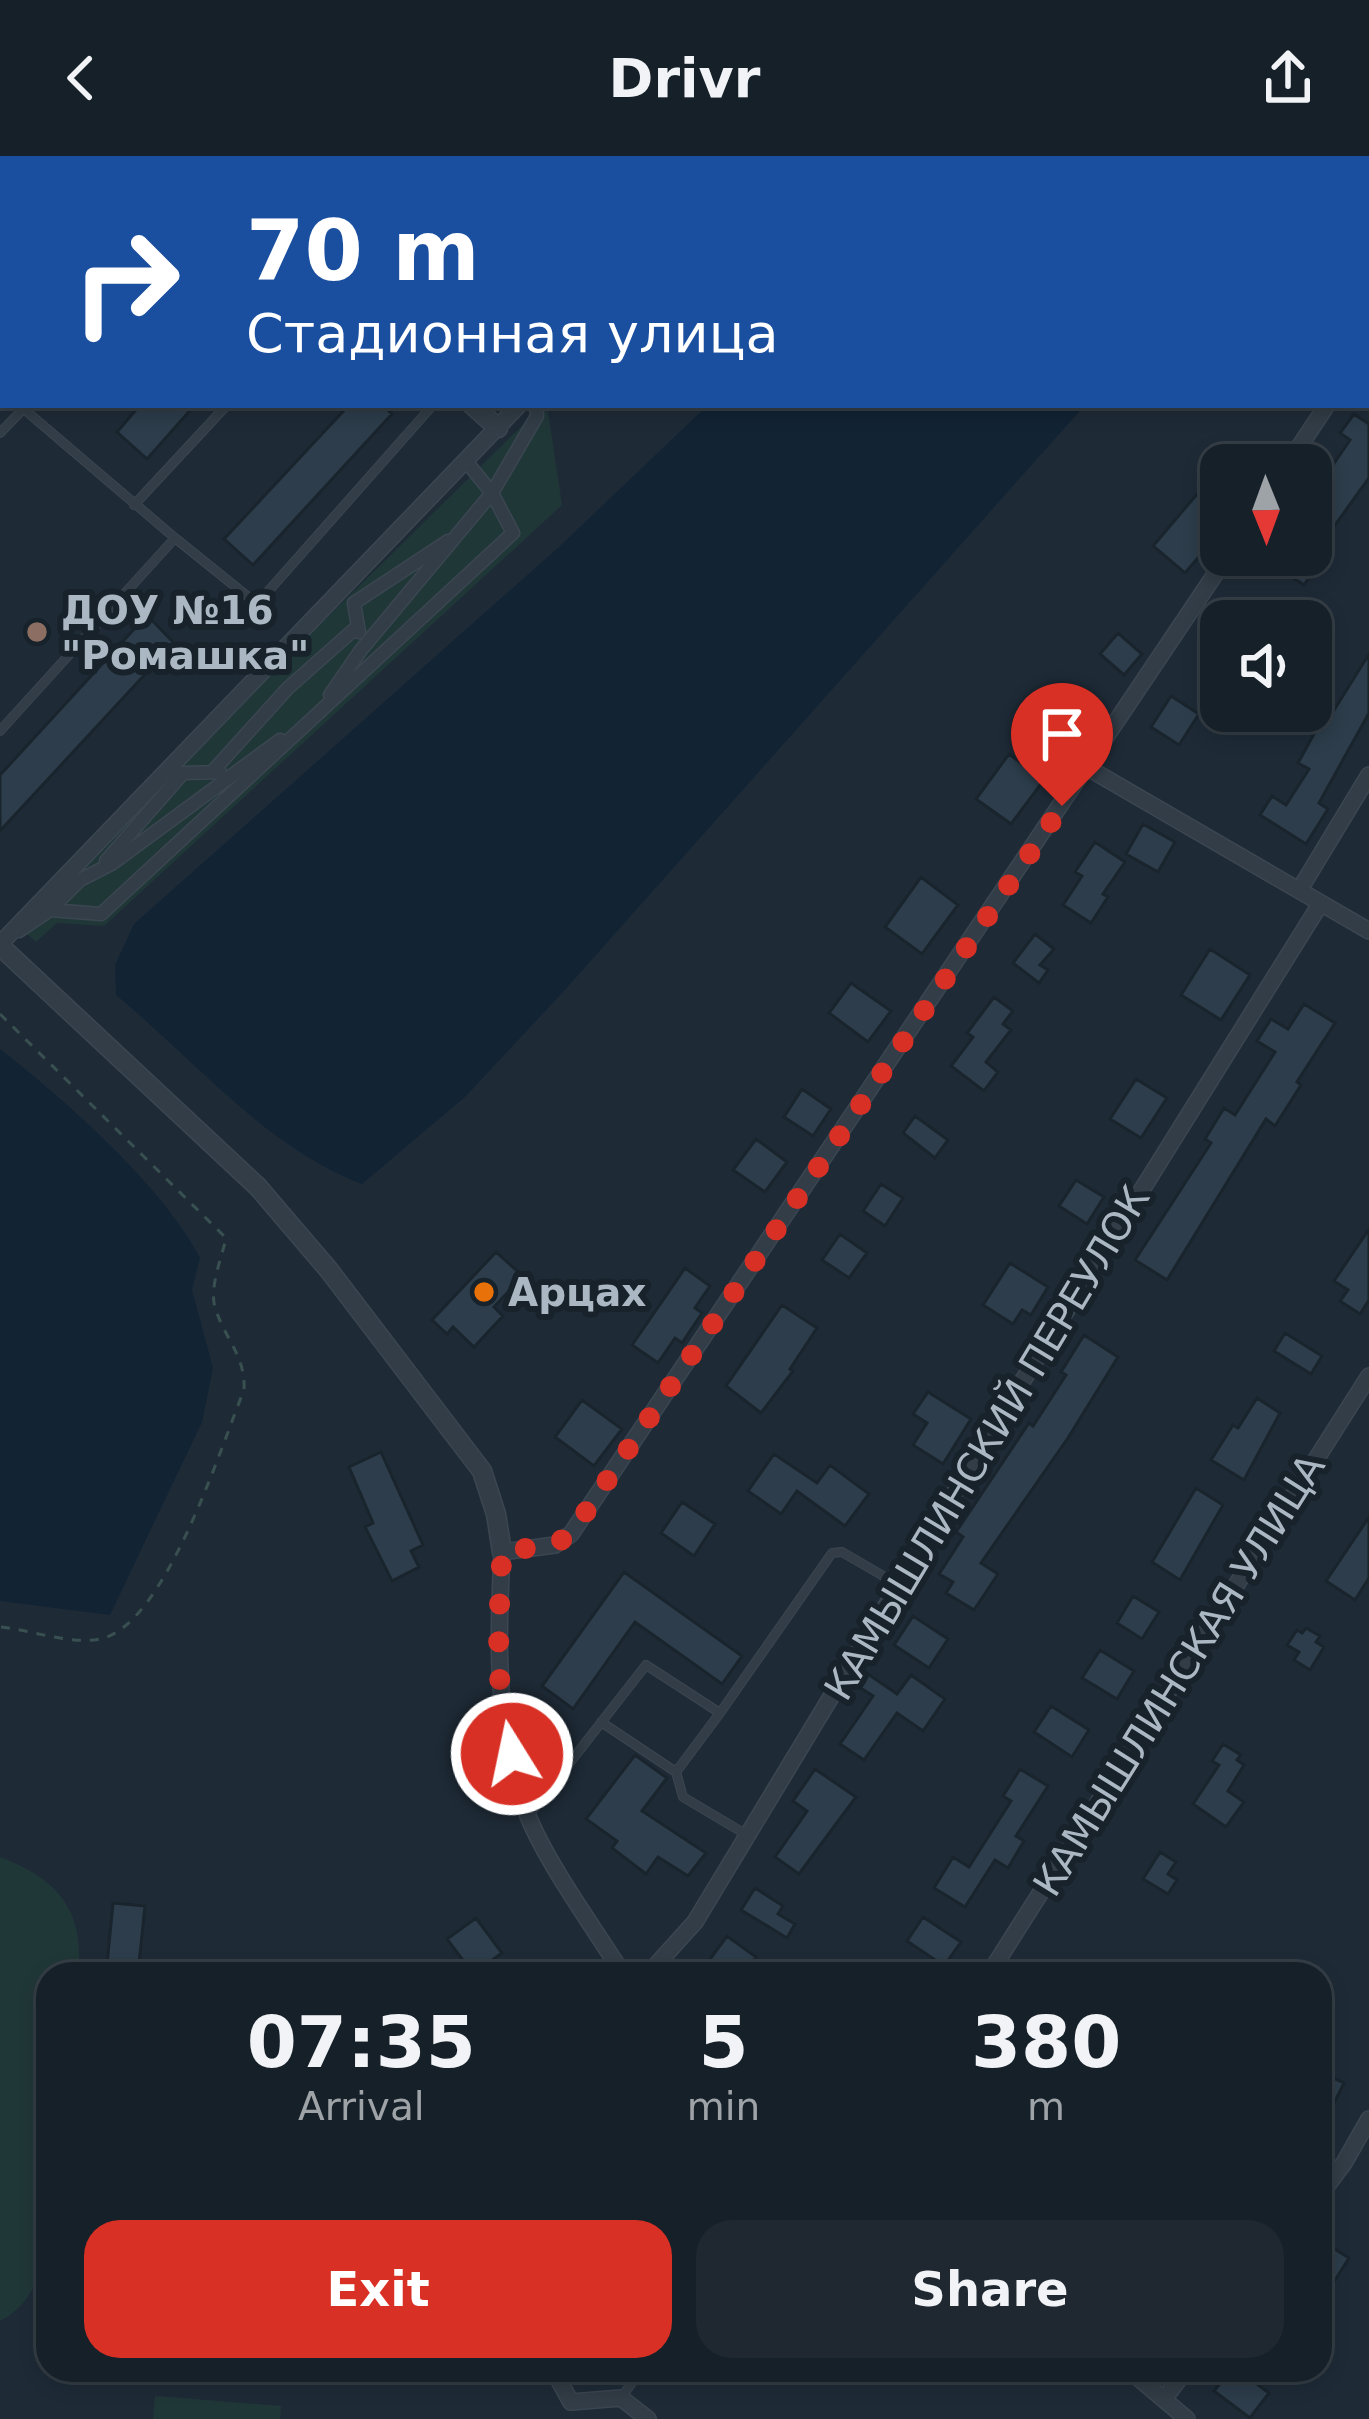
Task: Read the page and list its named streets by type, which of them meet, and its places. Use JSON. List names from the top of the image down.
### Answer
{
  "streets": {
    "street": ["КАМЫШЛИНСКИЙ ПЕРЕУЛОК", "КАМЫШЛИНСКАЯ УЛИЦА"]
  },
  "places": ["ДОУ №16 \"Ромашка\"", "Арцах"],
  "north": "bottom",
  "page": {
    "header": "Drivr",
    "turn": ["70 m", "Стадионная улица"],
    "eta": [
      "07:35",
      "Arrival",
      "5",
      "min",
      "380",
      "m"
    ],
    "buttons": ["Exit", "Share"]
  }
}
